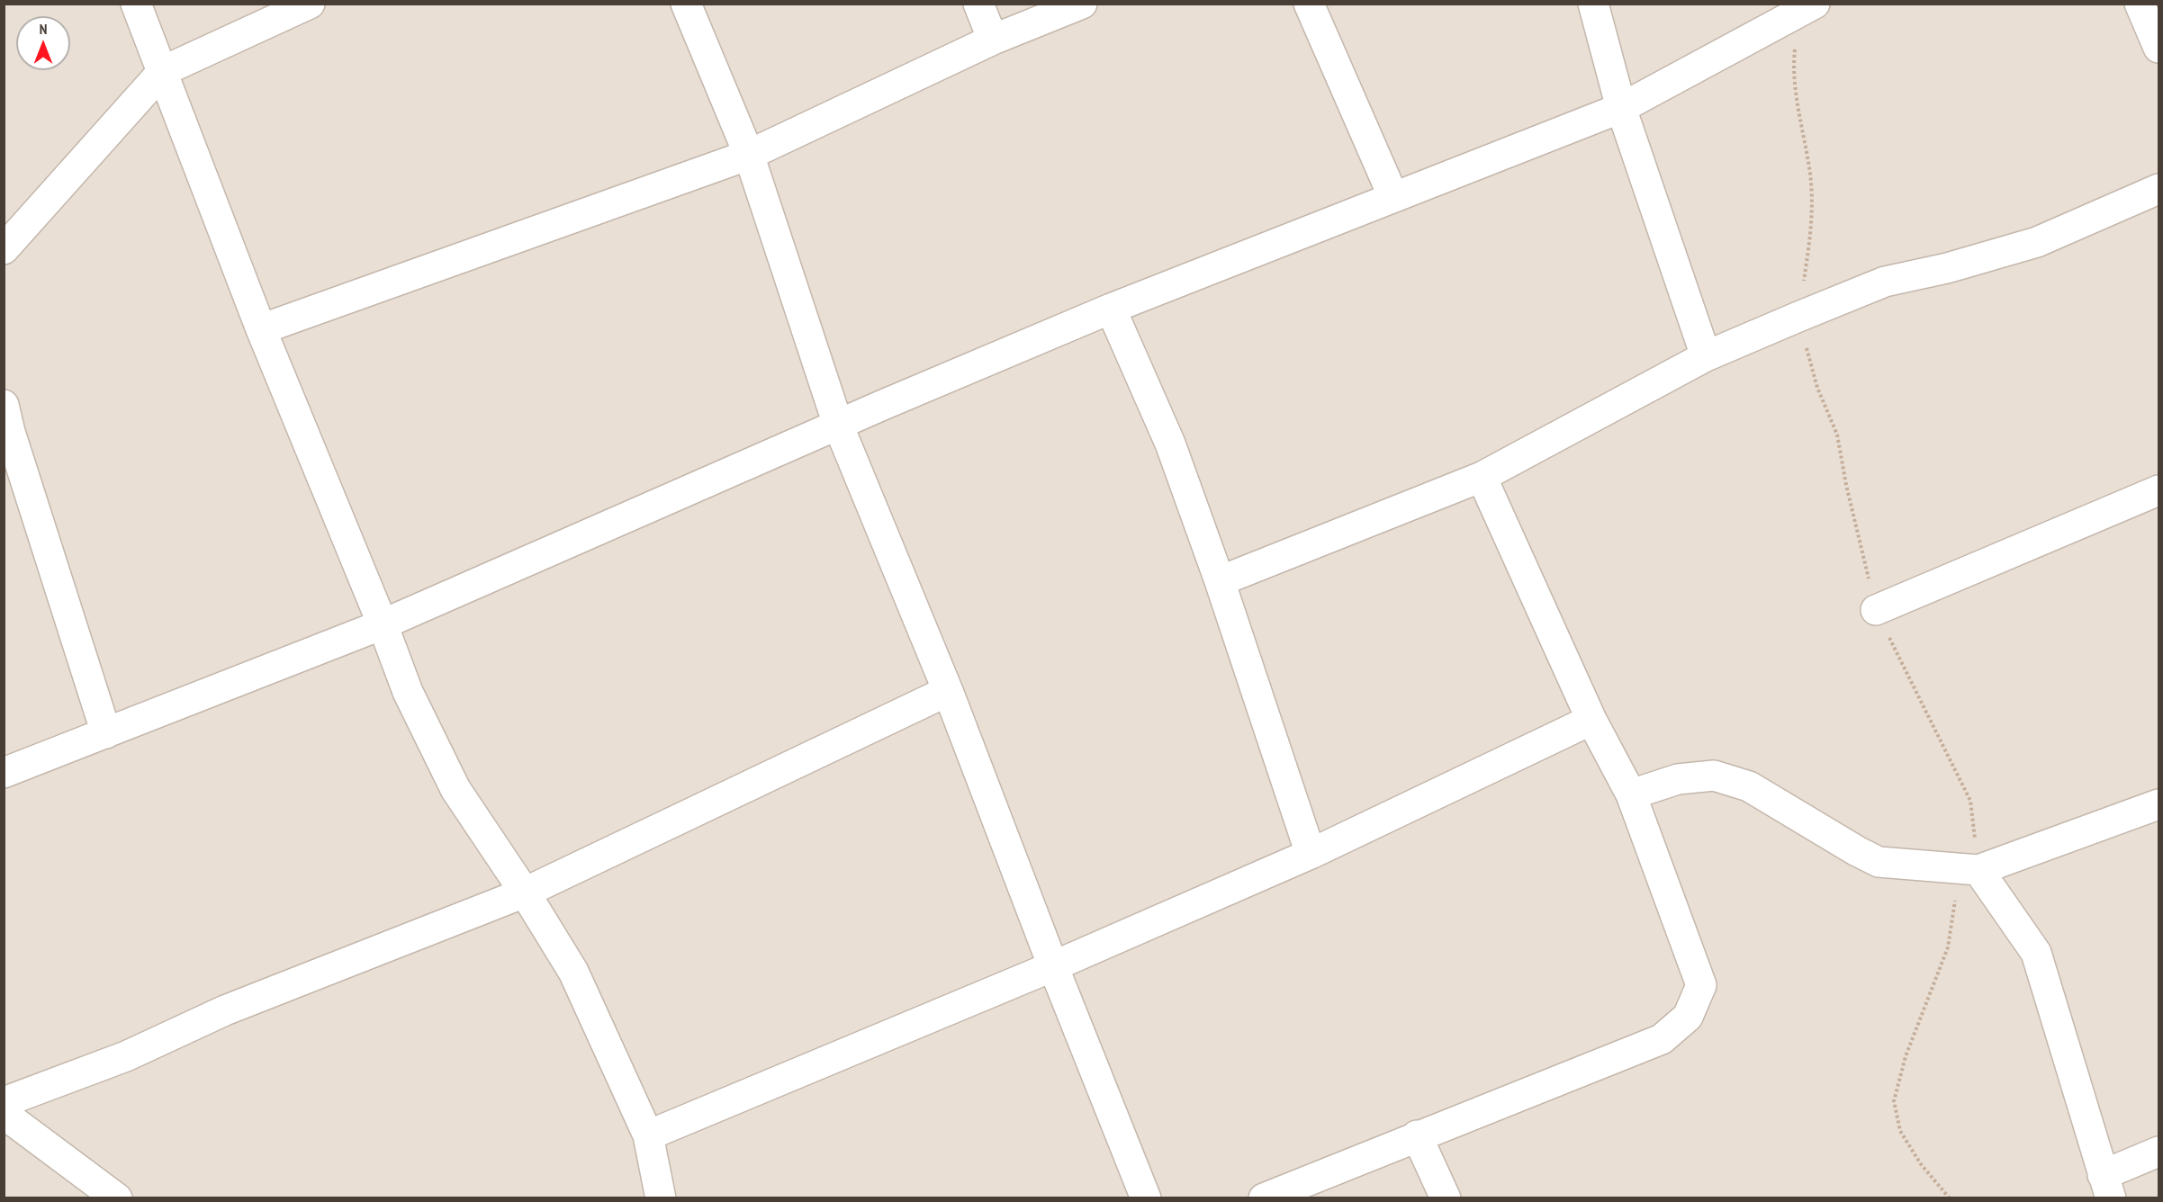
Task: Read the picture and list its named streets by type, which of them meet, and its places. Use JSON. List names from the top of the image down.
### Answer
{
  "north": "top"
}
